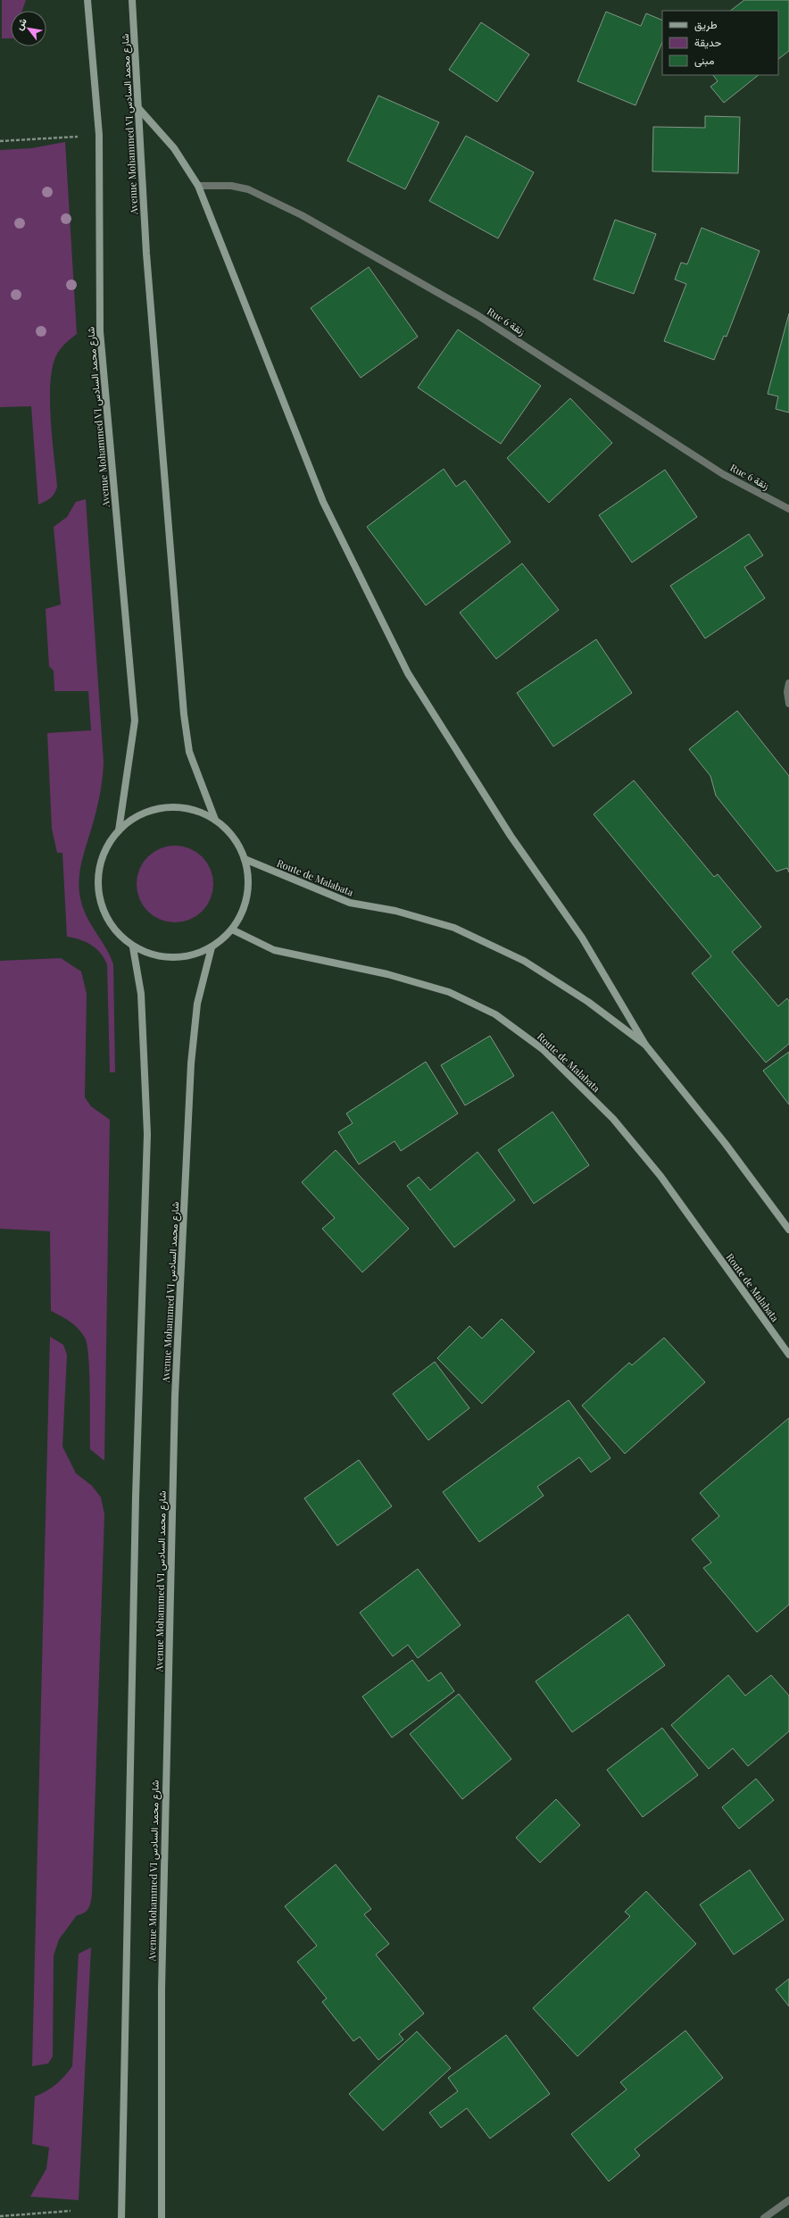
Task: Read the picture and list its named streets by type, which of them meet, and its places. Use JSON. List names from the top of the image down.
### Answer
{
  "streets": {
    "main road": ["Avenue Mohammed VI شارع محمد السادس", "Route de Malabata"],
    "street": ["Rue 6 زنقة"]
  },
  "legend": ["طريق", "حديقة", "مبنى"],
  "north": "top left"
}
